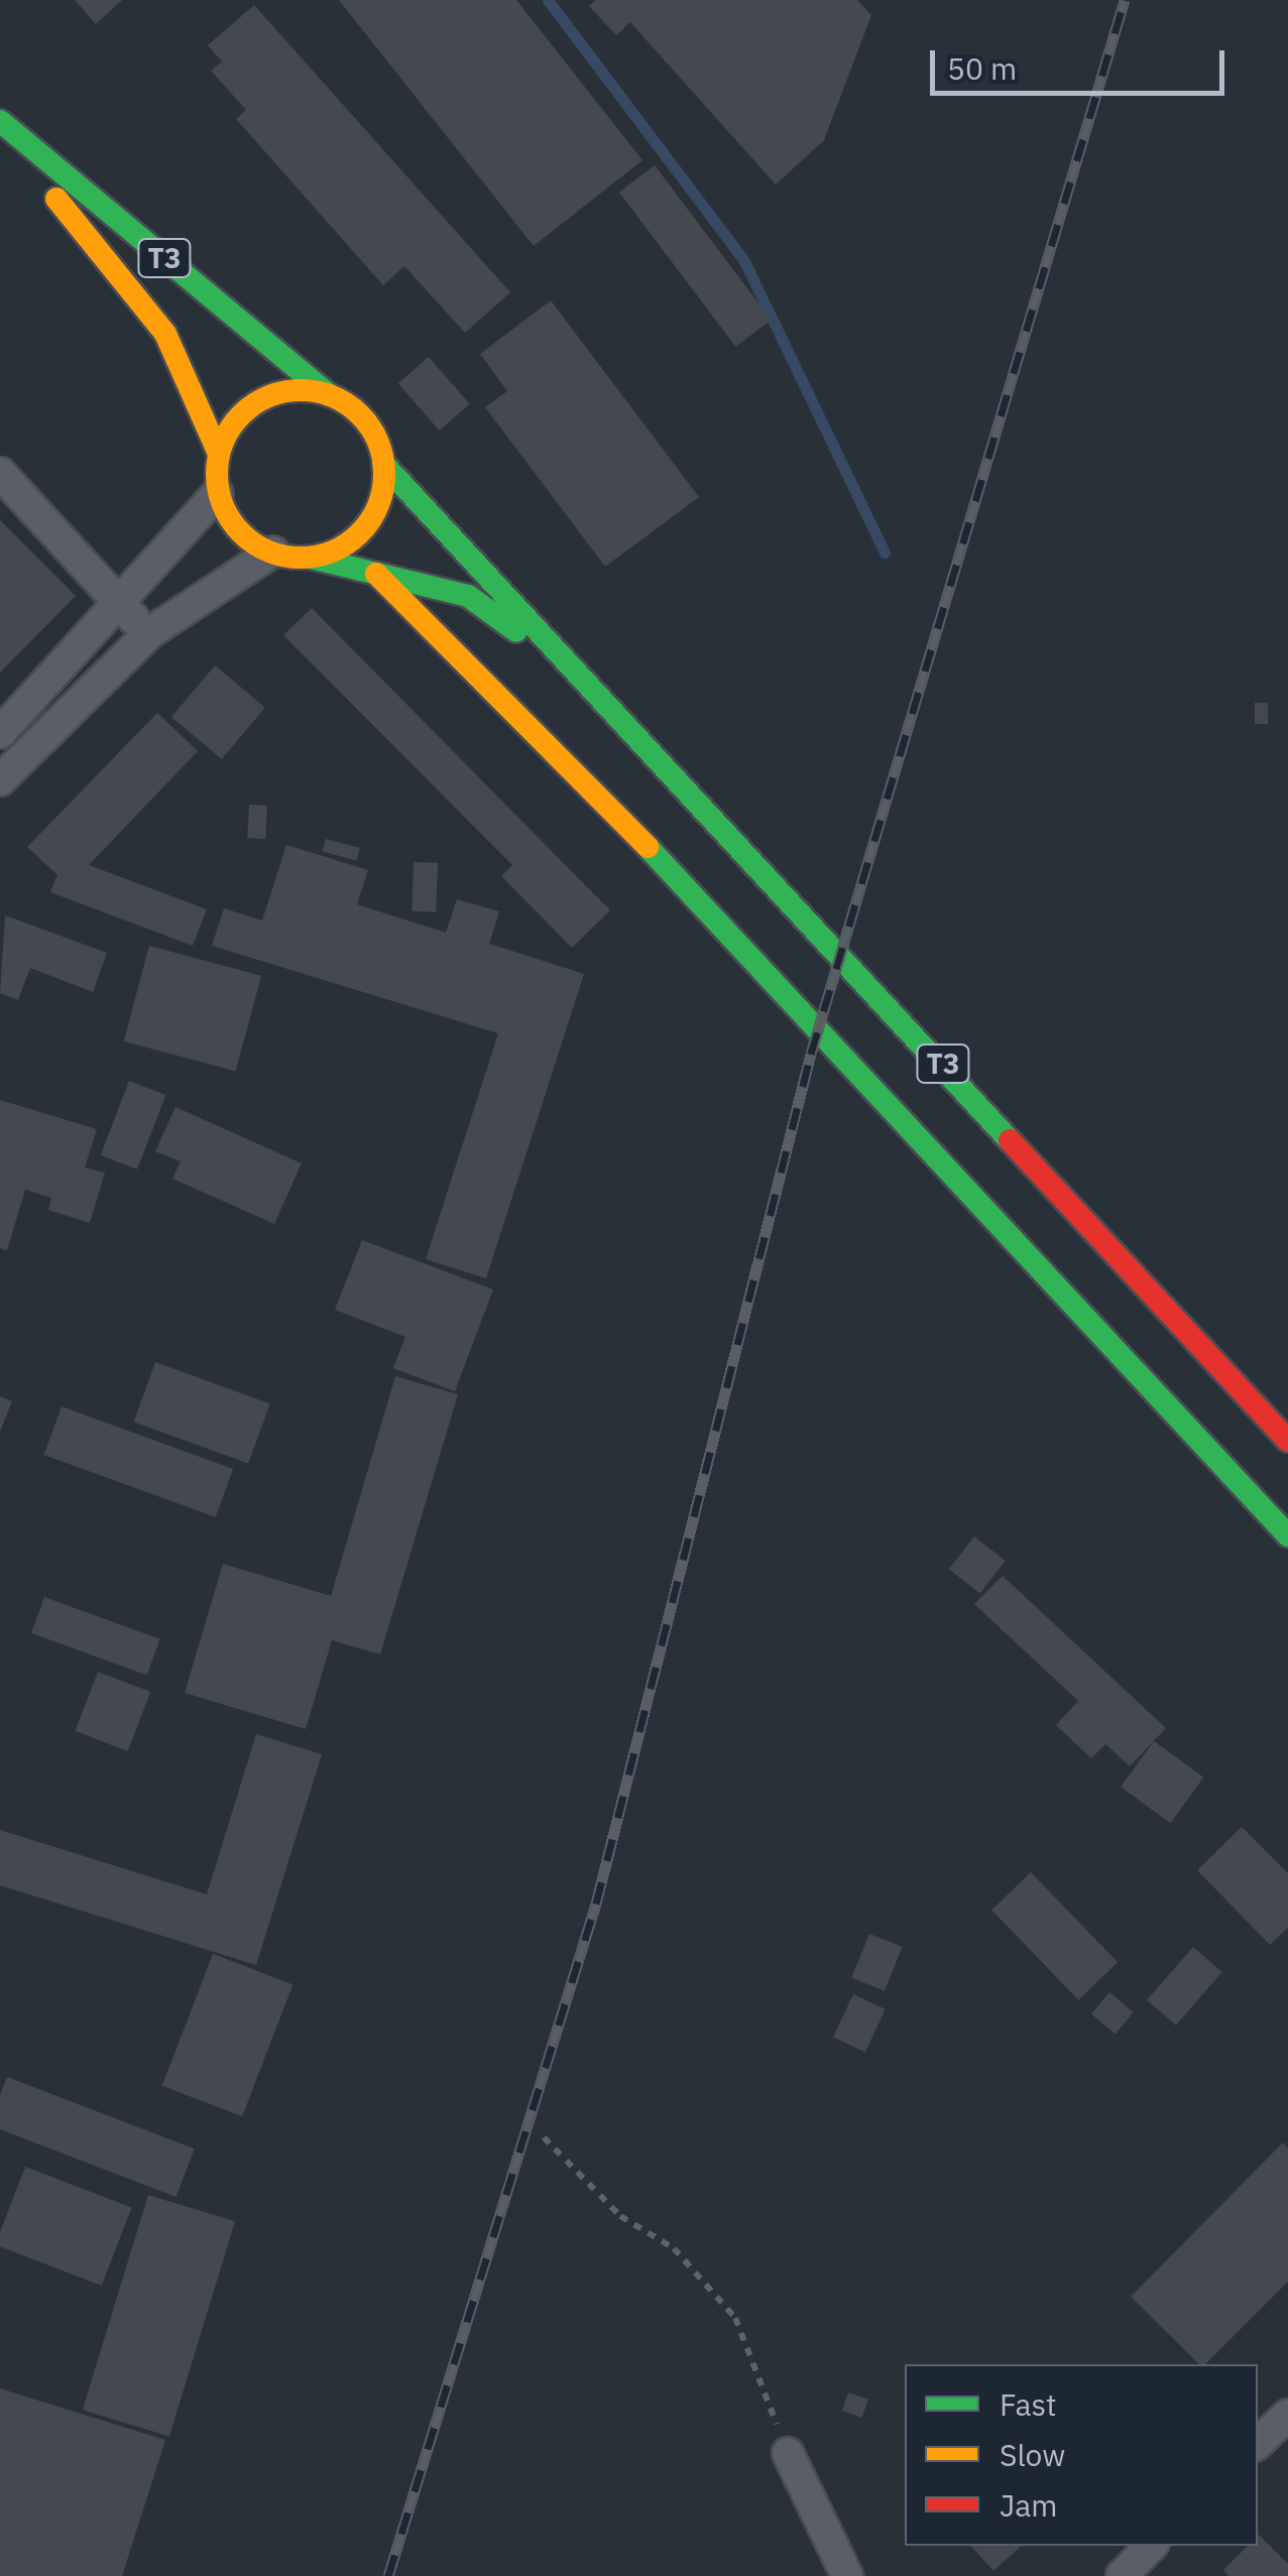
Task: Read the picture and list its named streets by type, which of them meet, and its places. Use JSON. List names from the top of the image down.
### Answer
{
  "streets": {
    "main road": ["T3"]
  },
  "legend": ["Fast", "Slow", "Jam"],
  "scale_bar": "50 m"
}
